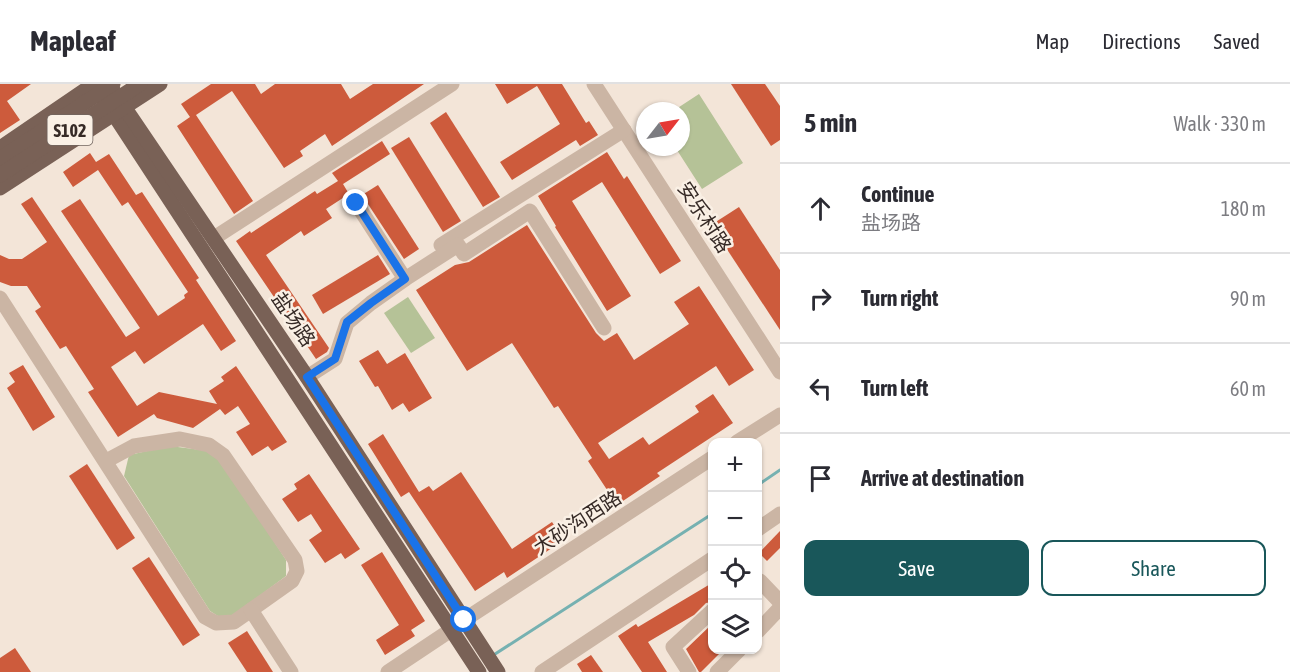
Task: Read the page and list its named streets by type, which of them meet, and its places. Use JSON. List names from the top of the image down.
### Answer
{
  "streets": {
    "main road": ["S102", "盐场路"],
    "street": ["安乐村路", "大砂沟西路"]
  },
  "crossings": [
    ["S102", "盐场路"],
    ["盐场路", "大砂沟西路"]
  ],
  "north": "top right",
  "page": {
    "header": "Mapleaf",
    "nav": ["Map", "Directions", "Saved"],
    "heading": ["5 min", "Walk · 330 m"],
    "list": [
      ["Continue", "盐场路", "180 m"],
      ["Turn right", "90 m"],
      ["Turn left", "60 m"],
      "Arrive at destination"
    ],
    "map_buttons": ["+", "−"],
    "buttons": ["Save", "Share"]
  }
}
